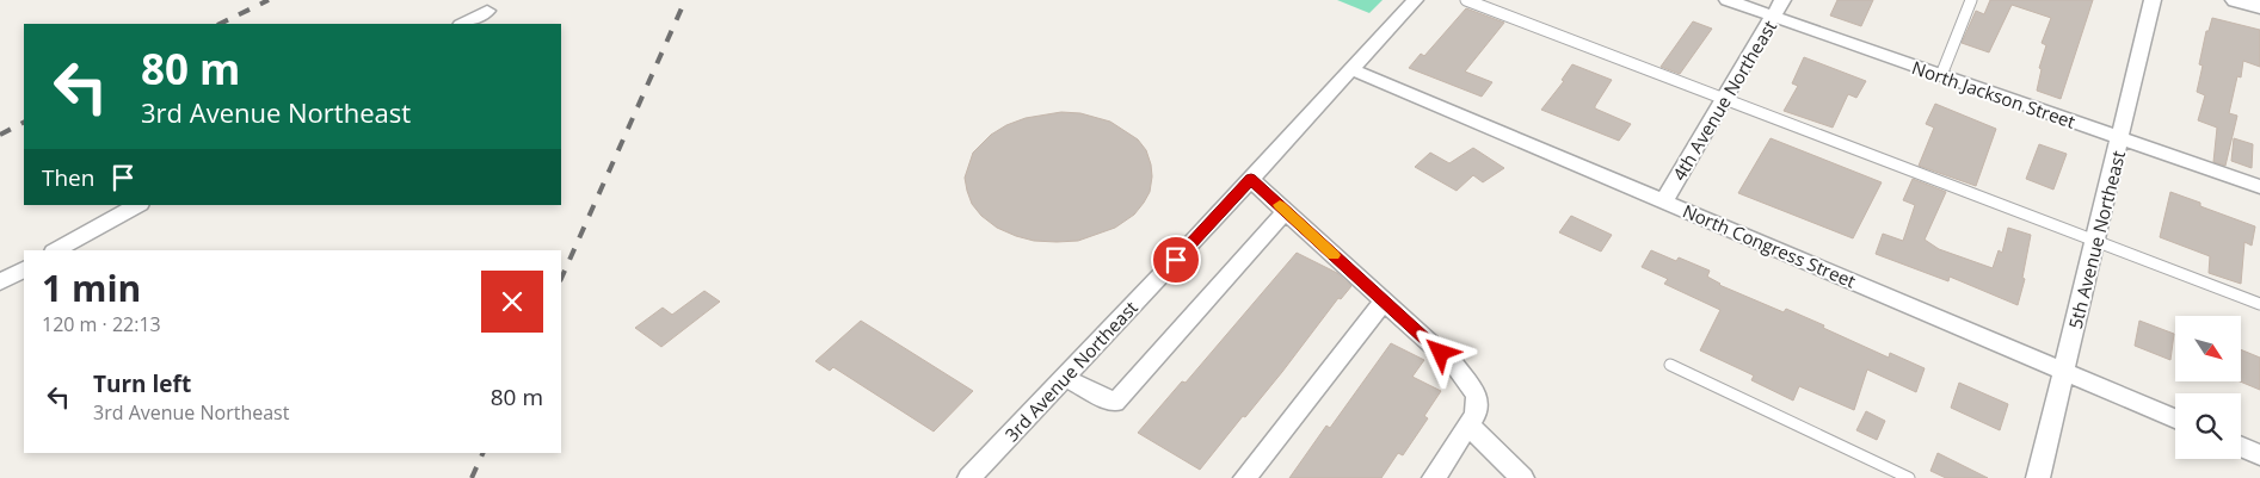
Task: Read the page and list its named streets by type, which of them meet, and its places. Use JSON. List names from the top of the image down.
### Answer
{
  "streets": {
    "street": [
      "North Jackson Street",
      "4th Avenue Northeast",
      "5th Avenue Northeast",
      "North Congress Street",
      "3rd Avenue Northeast"
    ]
  },
  "crossings": [
    ["North Jackson Street", "4th Avenue Northeast"],
    ["North Jackson Street", "5th Avenue Northeast"],
    ["4th Avenue Northeast", "North Congress Street"],
    ["5th Avenue Northeast", "North Congress Street"],
    ["North Congress Street", "3rd Avenue Northeast"]
  ],
  "north": "bottom right",
  "page": {
    "turn": ["80 m", "3rd Avenue Northeast"],
    "then": "Then",
    "heading": ["1 min", "120 m · 22:13"],
    "list": [
      {
        "name": "Turn left",
        "note": "3rd Avenue Northeast",
        "value": "80 m"
      }
    ]
  }
}
